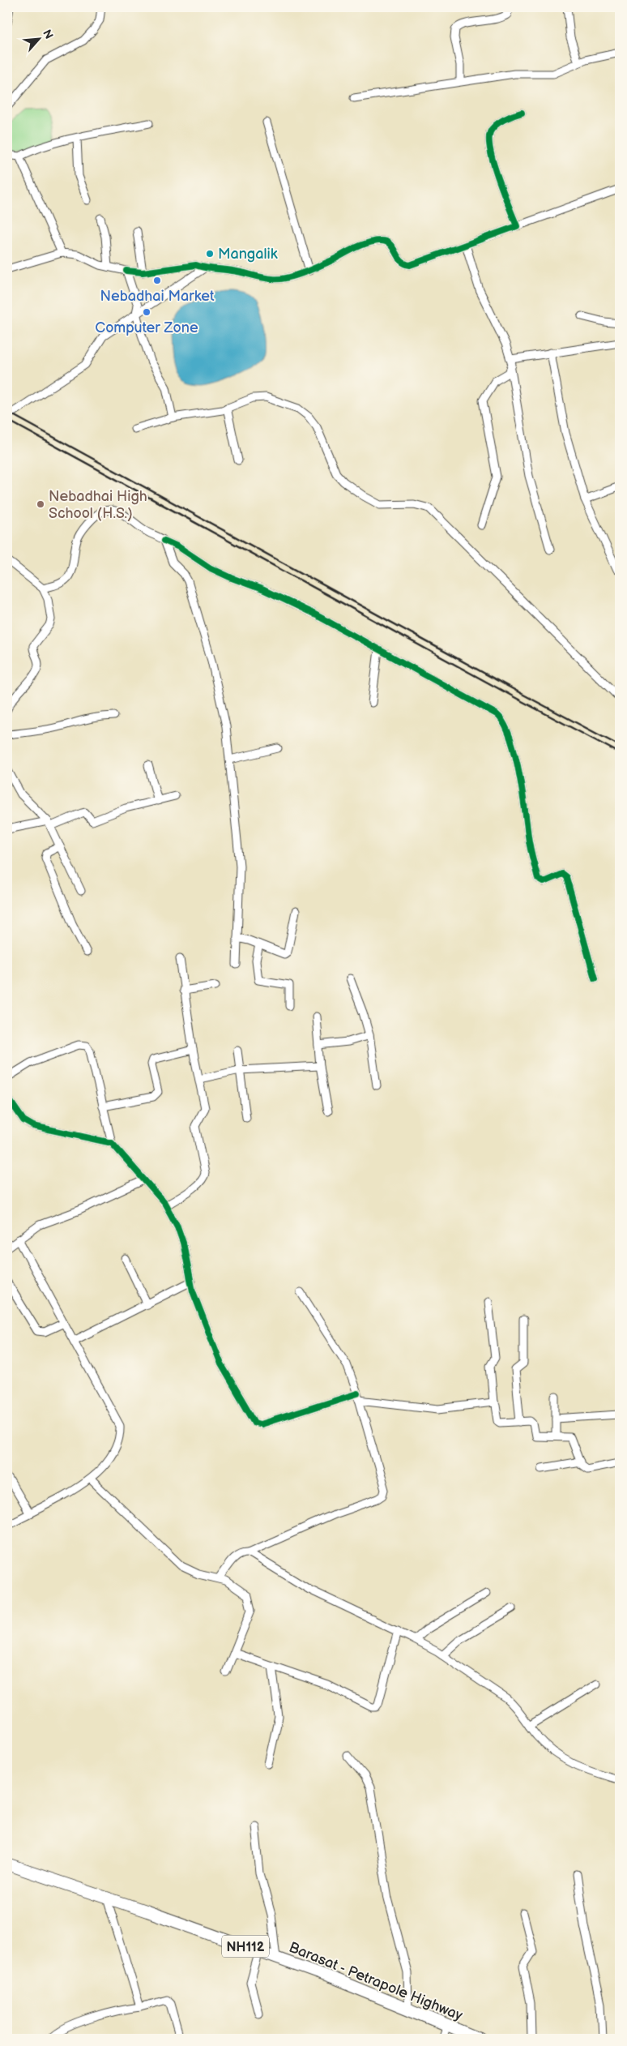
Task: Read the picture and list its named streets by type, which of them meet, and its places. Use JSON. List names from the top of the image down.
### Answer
{
  "streets": {
    "highway": ["NH112", "Barasat - Petrapole Highway"]
  },
  "places": [
    "Mangalik",
    "Nebadhai Market",
    "Computer Zone",
    "Nebadhai High School (H.S.)"
  ],
  "north": "top right"
}
